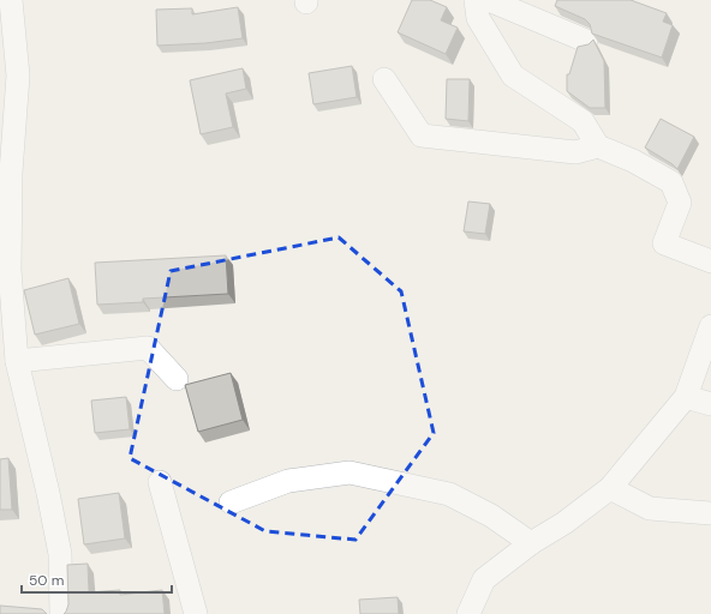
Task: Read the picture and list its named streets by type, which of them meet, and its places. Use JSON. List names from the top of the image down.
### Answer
{
  "scale_bar": "50 m"
}
